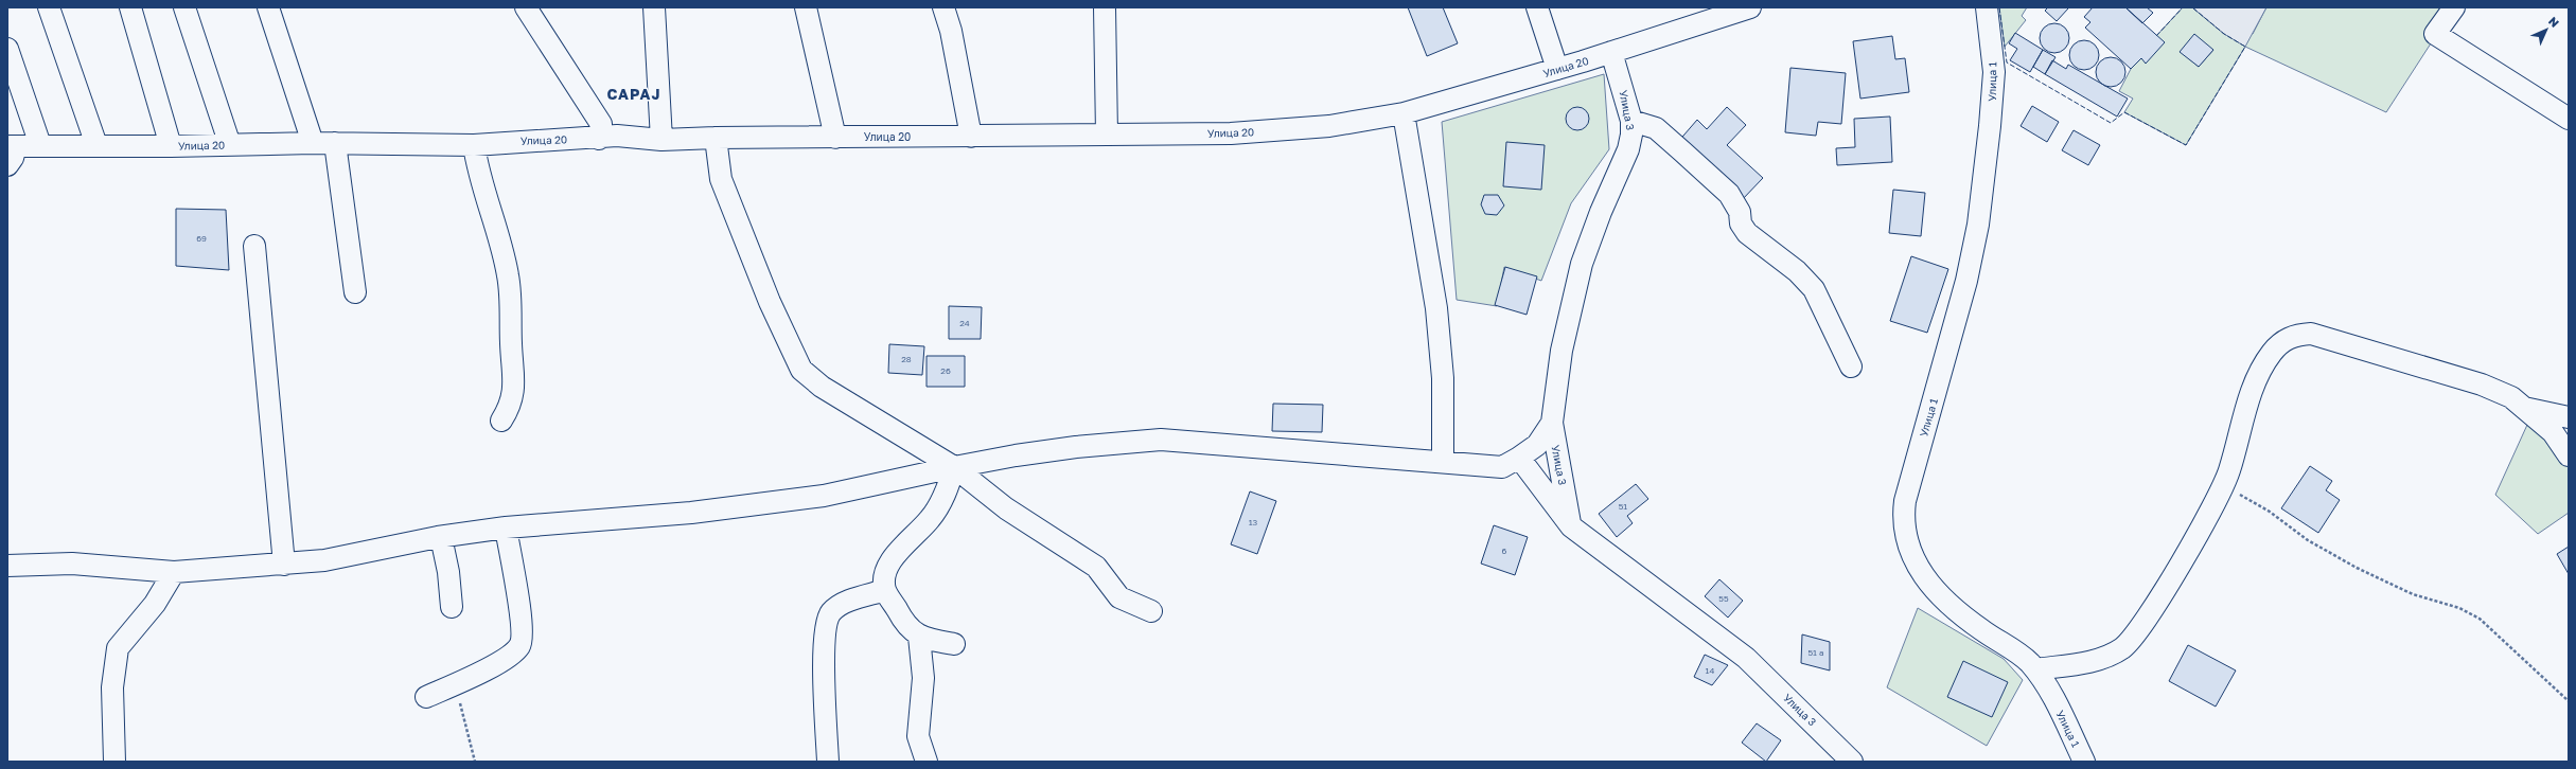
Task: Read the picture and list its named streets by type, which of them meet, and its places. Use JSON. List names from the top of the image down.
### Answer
{
  "streets": {
    "street": ["Улица 20", "Улица 1", "Улица 3"]
  },
  "crossings": [
    ["Улица 20", "Улица 3"]
  ],
  "districts": ["САРАЈ"],
  "house_numbers": [
    "69",
    "24",
    "28",
    "26",
    "51",
    "13",
    "6",
    "55",
    "51 а",
    "14"
  ],
  "north": "top right"
}
